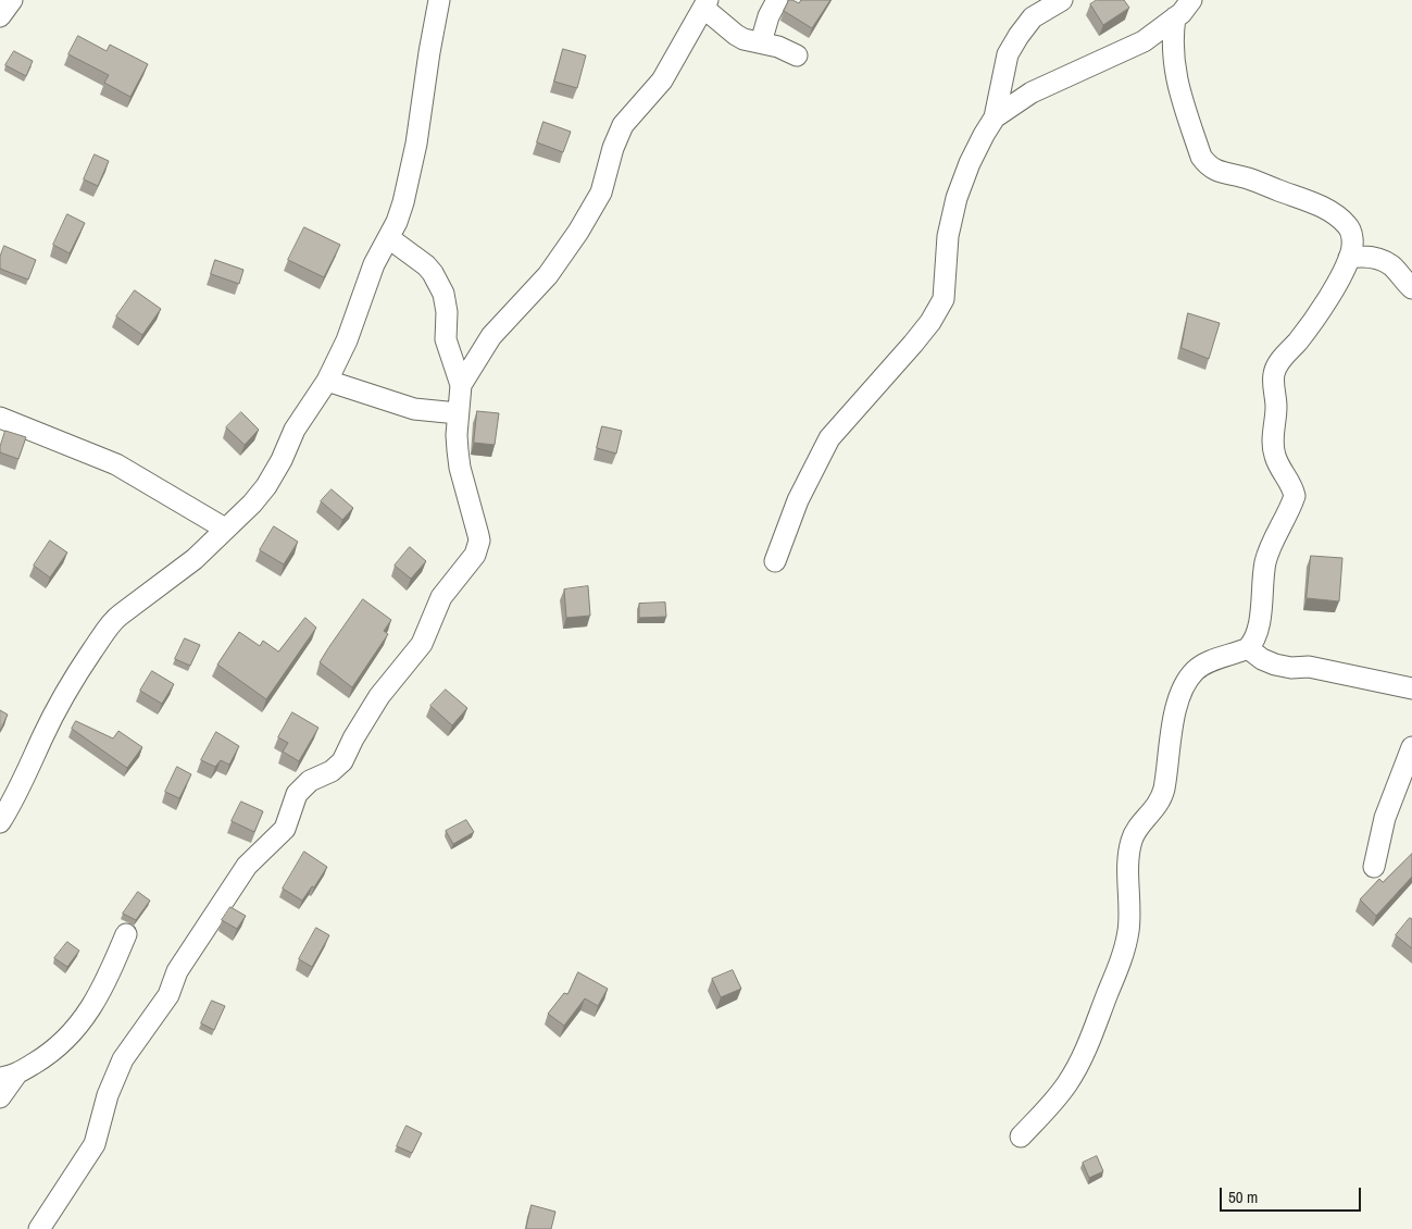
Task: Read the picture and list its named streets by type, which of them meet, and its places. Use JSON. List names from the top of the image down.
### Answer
{
  "scale_bar": "50 m"
}
